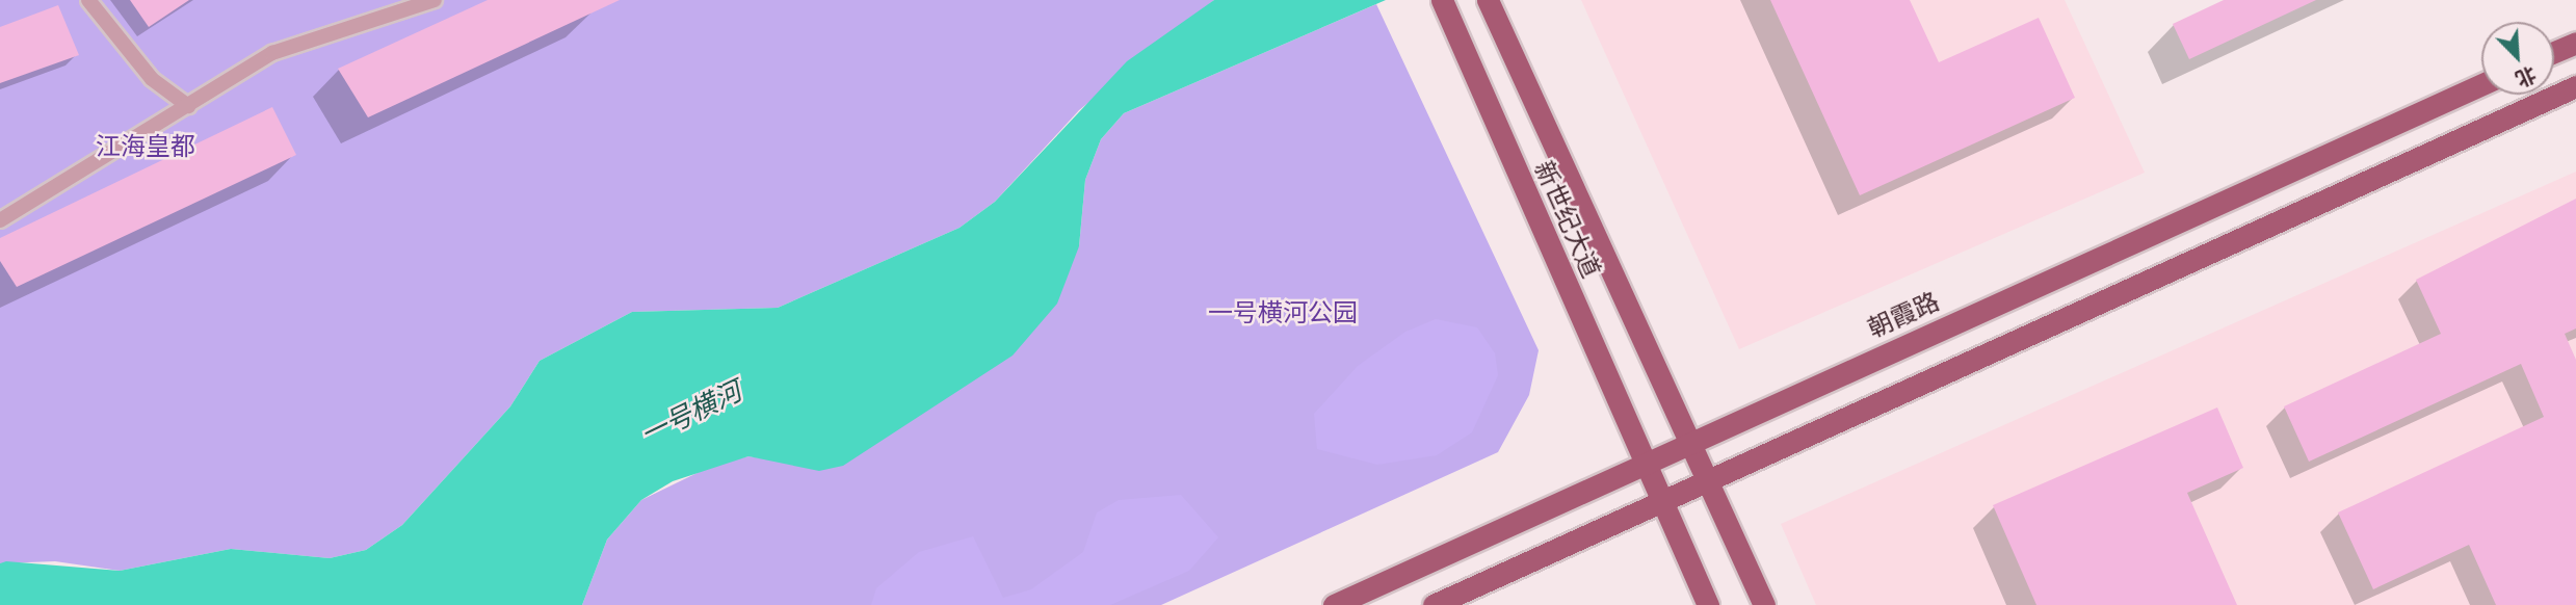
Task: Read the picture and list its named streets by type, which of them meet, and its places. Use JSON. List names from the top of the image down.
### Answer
{
  "streets": {
    "main road": ["新世纪大道", "朝霞路"]
  },
  "crossings": [
    ["新世纪大道", "朝霞路"]
  ],
  "water": ["一号横河"],
  "parks": ["江海皇都", "一号横河公园"],
  "north": "bottom right"
}
